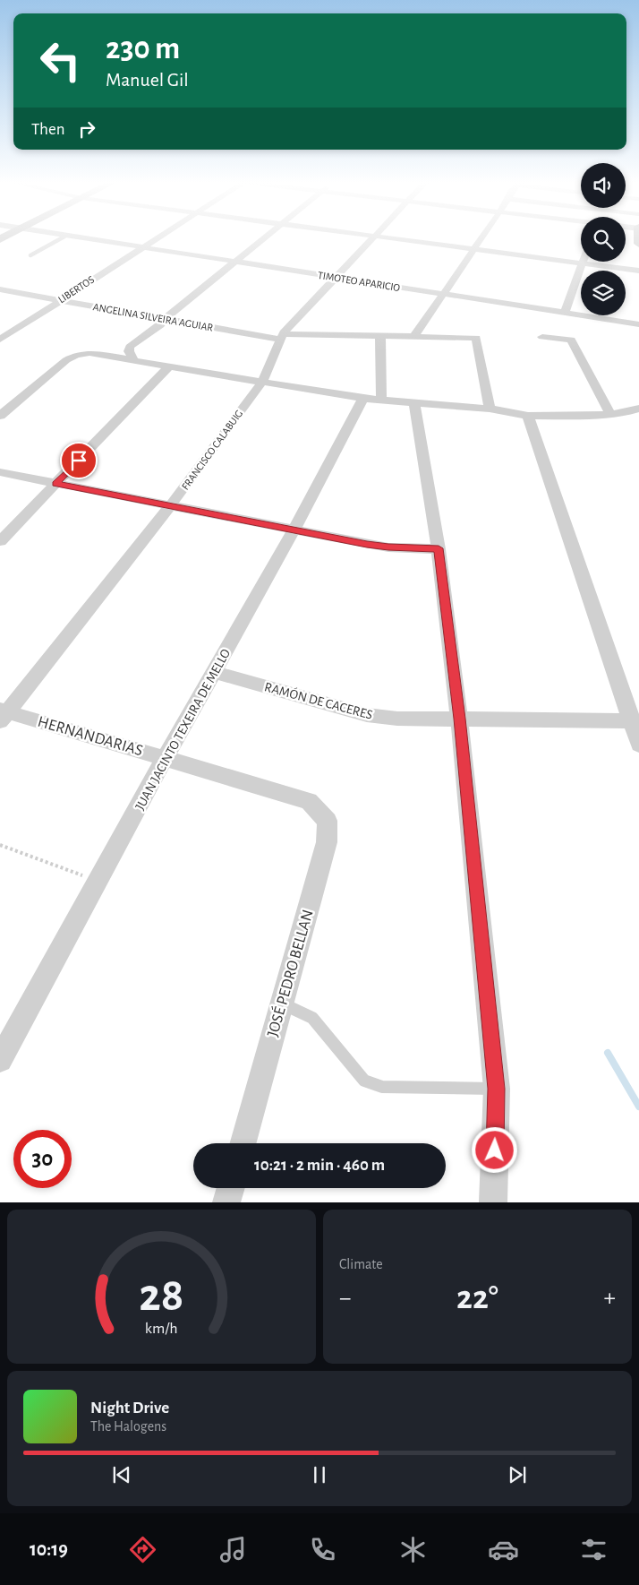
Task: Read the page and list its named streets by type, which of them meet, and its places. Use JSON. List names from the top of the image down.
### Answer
{
  "streets": {
    "street": [
      "TIMOTEO APARICIO",
      "LIBERTOS",
      "ANGELINA SILVEIRA AGUIAR",
      "FRANCISCO CALABUIG",
      "RAMÓN DE CACERES",
      "JUAN JACINTO TEXEIRA DE MELLO",
      "HERNANDARIAS",
      "JOSÉ PEDRO BELLAN"
    ]
  },
  "crossings": [
    ["TIMOTEO APARICIO", "LIBERTOS"],
    ["TIMOTEO APARICIO", "FRANCISCO CALABUIG"],
    ["LIBERTOS", "ANGELINA SILVEIRA AGUIAR"],
    ["ANGELINA SILVEIRA AGUIAR", "FRANCISCO CALABUIG"],
    ["FRANCISCO CALABUIG", "HERNANDARIAS"],
    ["RAMÓN DE CACERES", "JUAN JACINTO TEXEIRA DE MELLO"],
    ["JUAN JACINTO TEXEIRA DE MELLO", "HERNANDARIAS"],
    ["HERNANDARIAS", "JOSÉ PEDRO BELLAN"]
  ],
  "page": {
    "turn": ["230 m", "Manuel Gil"],
    "then": "Then",
    "limit": "30",
    "trip": "10:21 · 2 min · 460 m",
    "tile": "Climate",
    "heat": ["−", "22°", "+"],
    "song": ["Night Drive", "The Halogens"],
    "tabs": "10:19",
    "gauge": ["28", "km/h"]
  }
}
